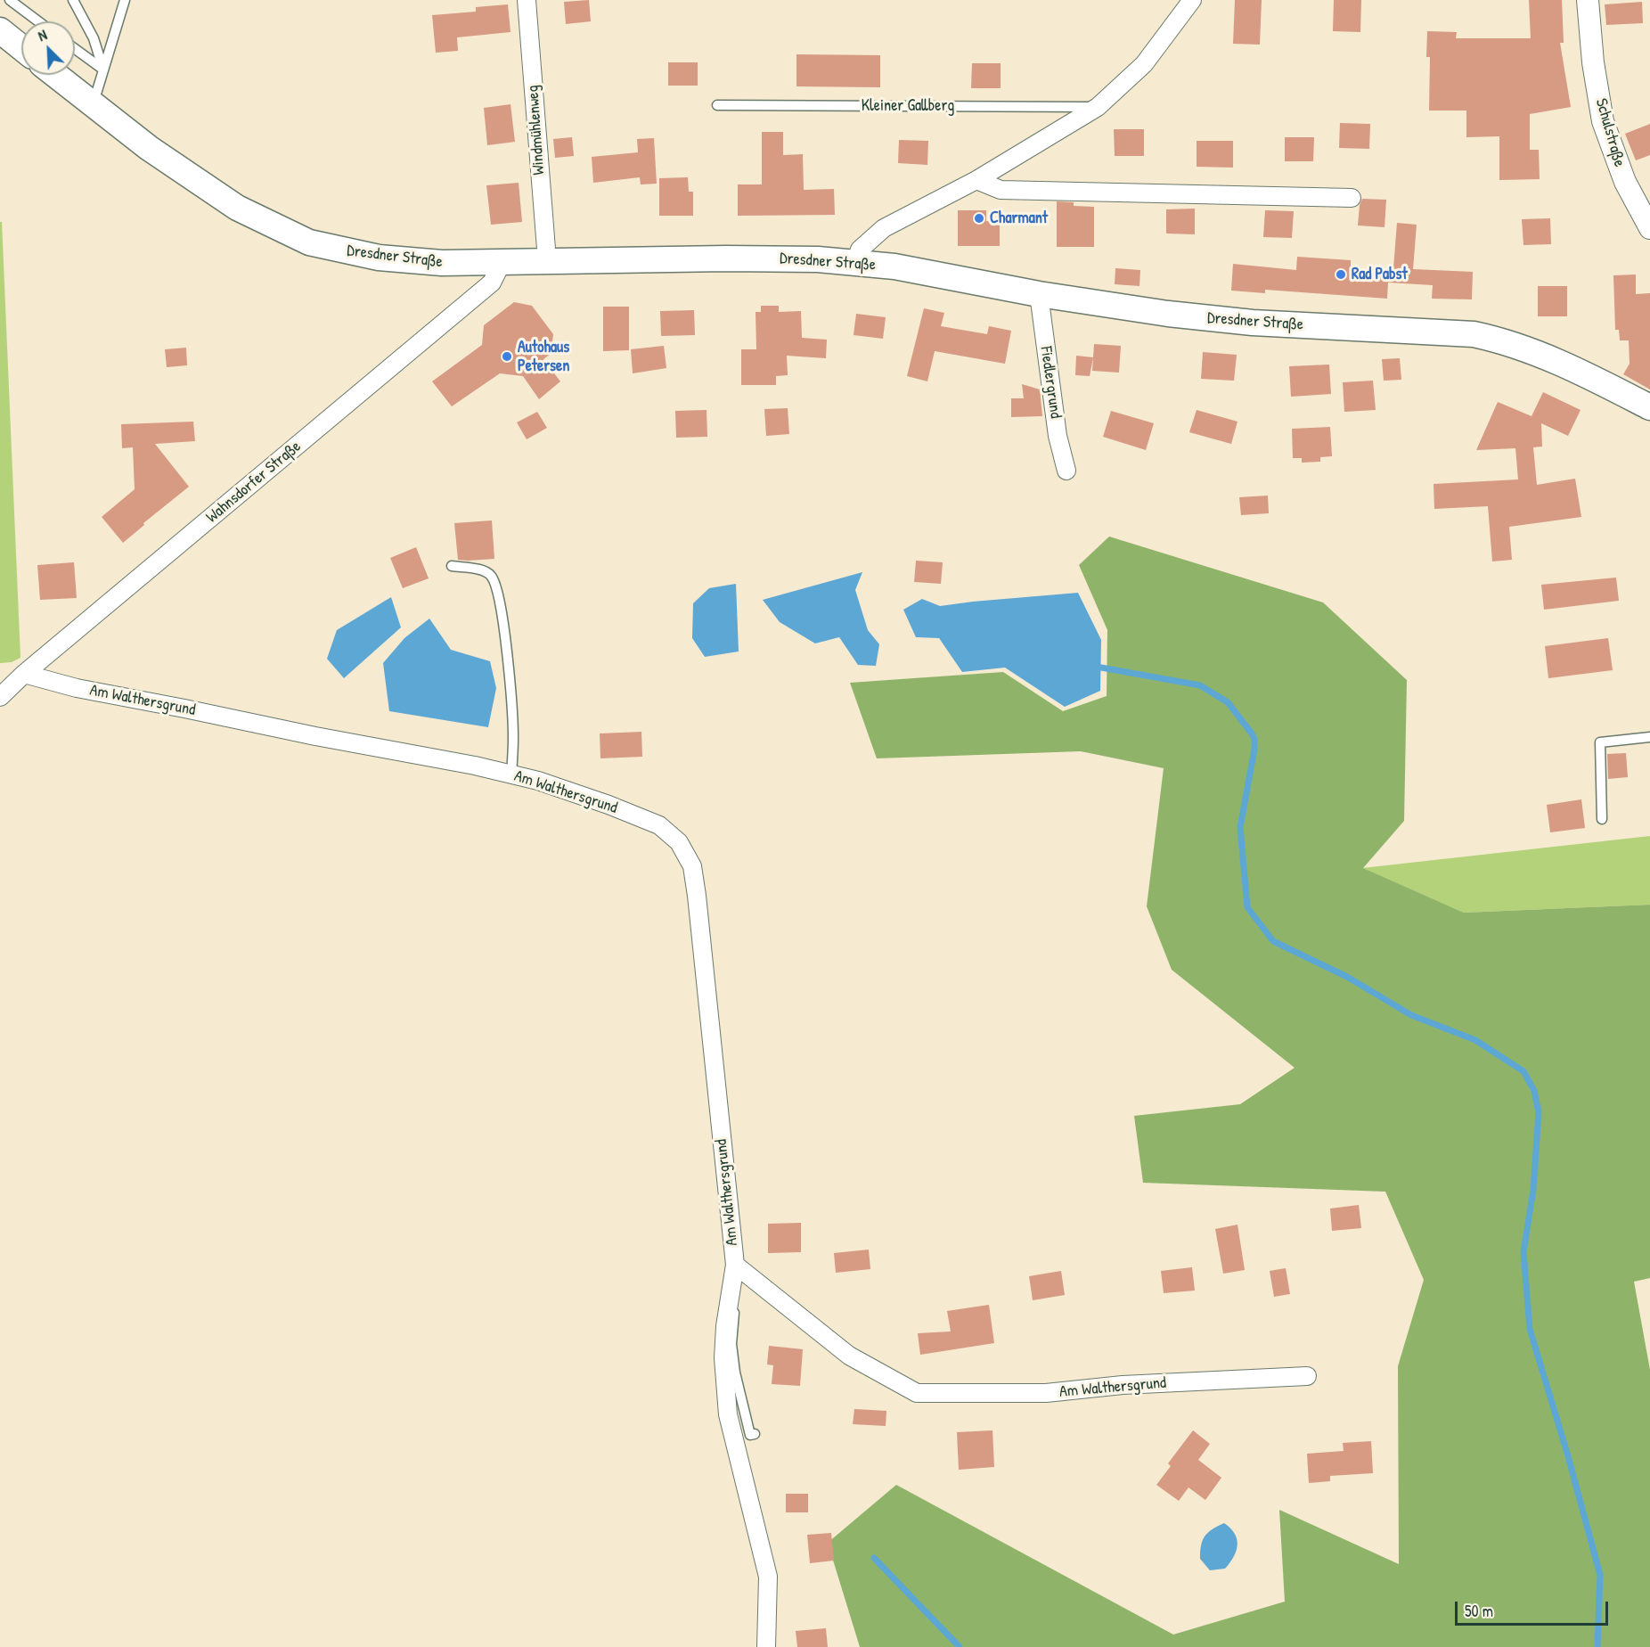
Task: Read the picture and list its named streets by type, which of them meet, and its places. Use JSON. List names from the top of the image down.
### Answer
{
  "streets": {
    "main road": ["Dresdner Straße"],
    "street": [
      "Windmühlenweg",
      "Schulstraße",
      "Fiedlergrund",
      "Wahnsdorfer Straße",
      "Am Walthersgrund"
    ],
    "lane": ["Kleiner Gallberg"]
  },
  "crossings": [
    ["Windmühlenweg", "Dresdner Straße"],
    ["Dresdner Straße", "Fiedlergrund"],
    ["Dresdner Straße", "Wahnsdorfer Straße"],
    ["Wahnsdorfer Straße", "Am Walthersgrund"]
  ],
  "places": ["Charmant", "Rad Pabst", "Autohaus Petersen"],
  "scale_bar": "50 m",
  "north": "top left"
}
